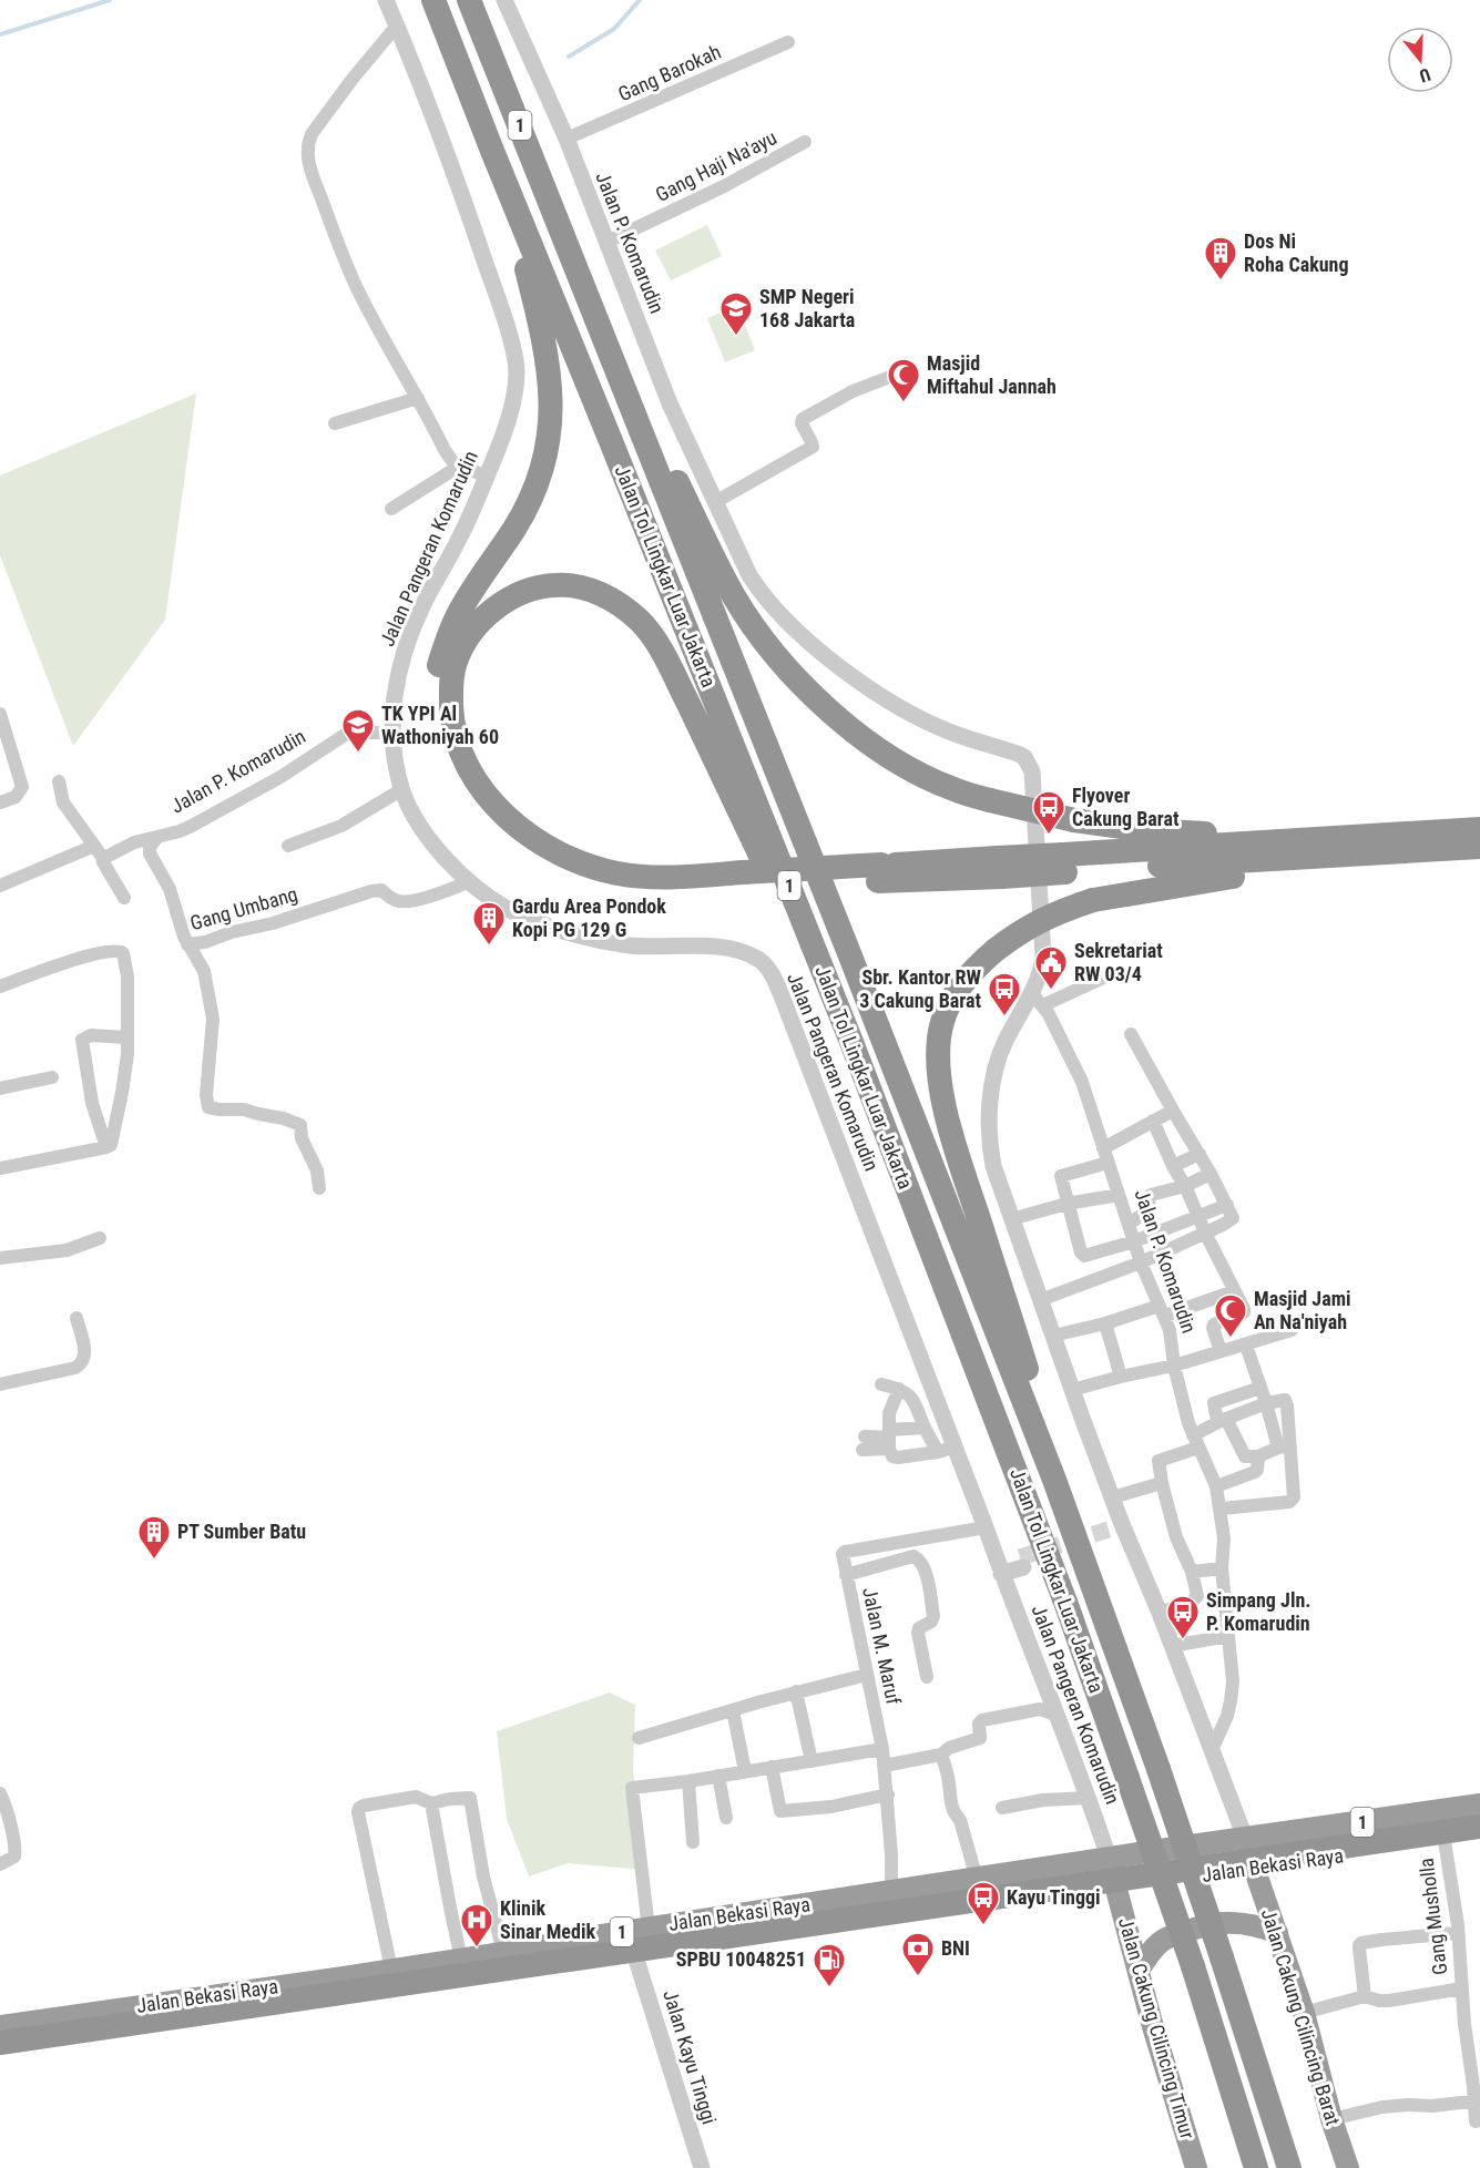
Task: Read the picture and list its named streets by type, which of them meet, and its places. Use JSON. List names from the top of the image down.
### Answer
{
  "streets": {
    "highway": [
      "1",
      "Jalan Tol Lingkar Luar Jakarta",
      "Jalan Bekasi Raya",
      "Jalan Cakung Cilincing Barat",
      "Jalan Cakung Cilincing Timur"
    ],
    "street": [
      "Gang Barokah",
      "Gang Haji Na'ayu",
      "Jalan P. Komarudin",
      "Jalan Pangeran Komarudin",
      "Gang Umbang",
      "Jalan M. Maruf",
      "Gang Musholla",
      "Jalan Kayu Tinggi"
    ]
  },
  "crossings": [
    ["Gang Barokah", "Jalan P. Komarudin"],
    ["Gang Haji Na'ayu", "Jalan P. Komarudin"],
    ["Jalan P. Komarudin", "Jalan Pangeran Komarudin"],
    ["Jalan Pangeran Komarudin", "Gang Umbang"],
    ["Jalan Pangeran Komarudin", "Jalan M. Maruf"],
    ["Jalan Pangeran Komarudin", "Jalan Bekasi Raya"],
    ["Jalan Pangeran Komarudin", "Jalan Cakung Cilincing Timur"],
    ["Jalan M. Maruf", "Jalan Bekasi Raya"],
    ["Jalan Bekasi Raya", "Gang Musholla"],
    ["Jalan Bekasi Raya", "Jalan Cakung Cilincing Barat"],
    ["Jalan Bekasi Raya", "Jalan Cakung Cilincing Timur"],
    ["Jalan Bekasi Raya", "Jalan Kayu Tinggi"],
    ["Gang Musholla", "Jalan Cakung Cilincing Barat"]
  ],
  "places": {
    "building": ["Dos Ni Roha Cakung", "Gardu Area Pondok Kopi PG 129 G", "PT Sumber Batu"],
    "school or university": ["SMP Negeri 168 Jakarta", "TK YPI Al Wathoniyah 60"],
    "mosque": ["Masjid Miftahul Jannah", "Masjid Jami An Na'niyah"],
    "bus stop": [
      "Flyover Cakung Barat",
      "Sbr. Kantor RW 3 Cakung Barat",
      "Simpang Jln. P. Komarudin",
      "Kayu Tinggi"
    ],
    "public building": ["Sekretariat RW 03/4"],
    "hospital": ["Klinik Sinar Medik"],
    "bank": ["BNI"],
    "fuel station": ["SPBU 10048251"]
  },
  "north": "bottom"
}
